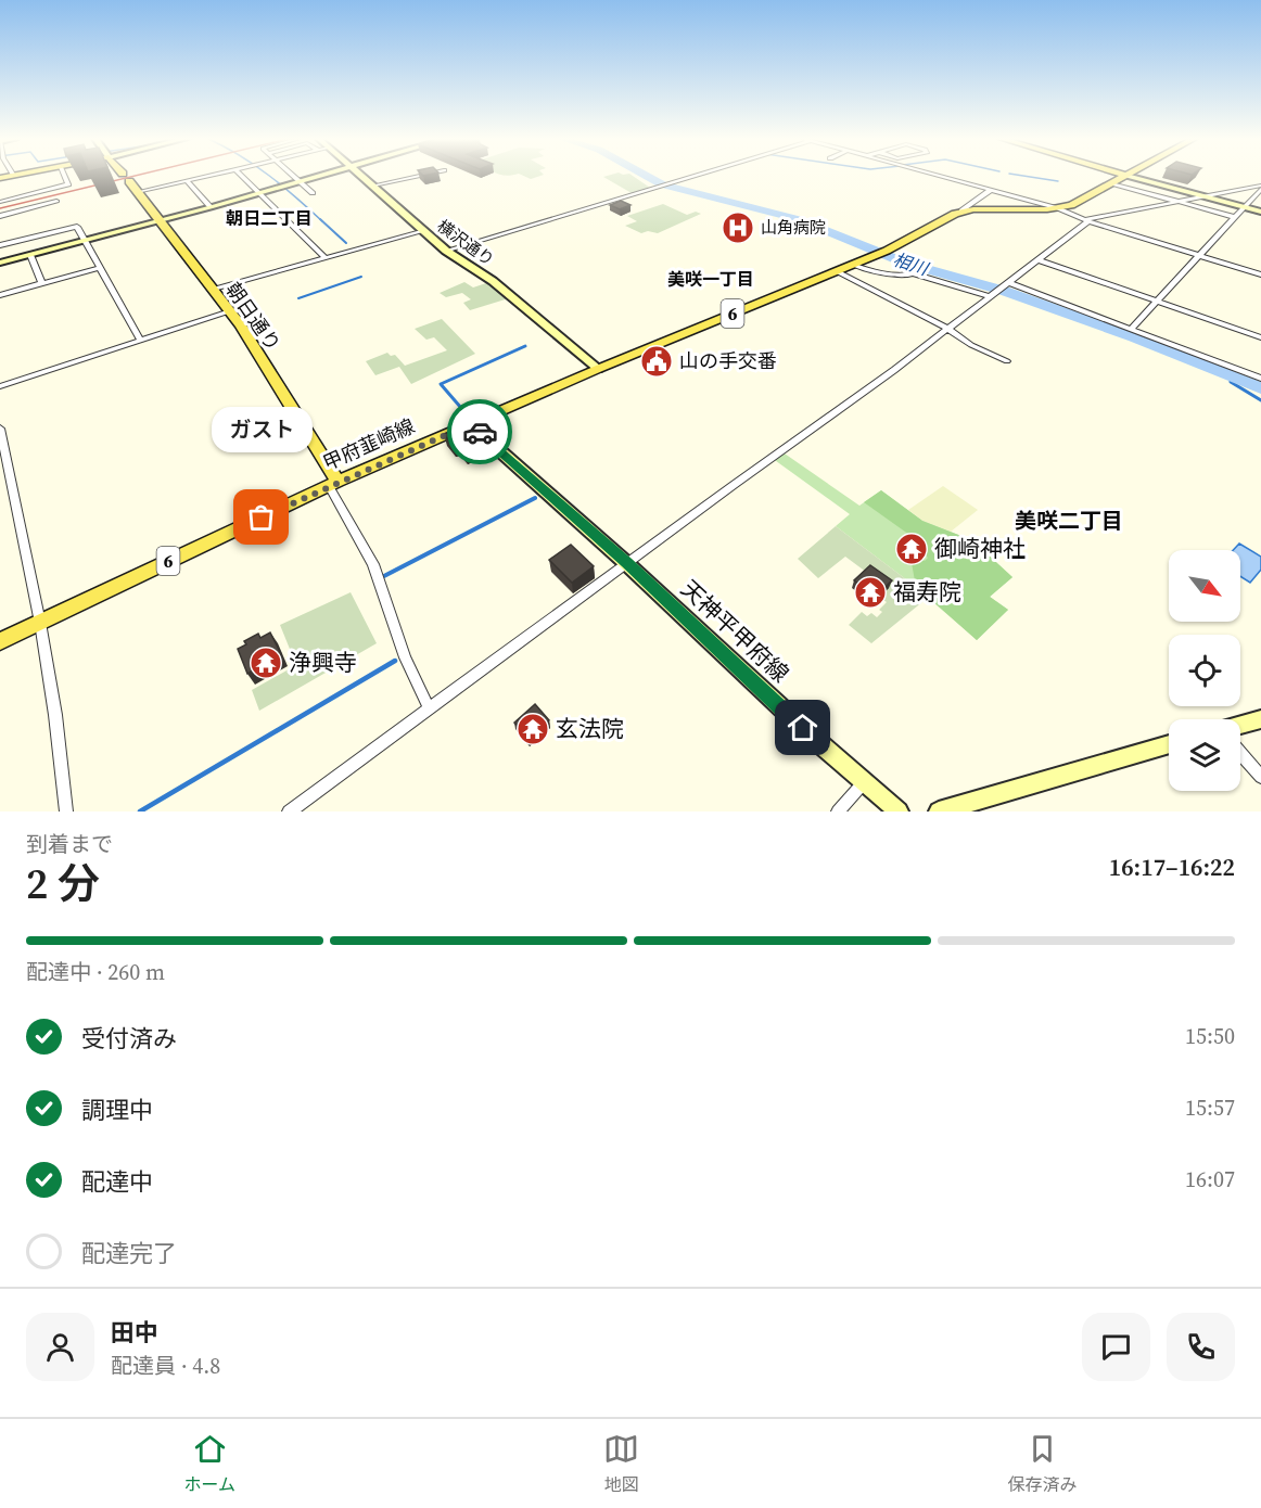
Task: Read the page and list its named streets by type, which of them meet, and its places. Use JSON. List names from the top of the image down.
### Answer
{
  "streets": {
    "main road": ["6", "朝日通り", "甲府韮崎線"],
    "street": ["横沢通り", "天神平甲府線"]
  },
  "crossings": [
    ["横沢通り", "甲府韮崎線"],
    ["6", "甲府韮崎線"],
    ["朝日通り", "甲府韮崎線"],
    ["甲府韮崎線", "天神平甲府線"]
  ],
  "districts": ["朝日二丁目", "美咲一丁目", "美咲二丁目"],
  "water": ["相川"],
  "places": {
    "hospital": ["山角病院"],
    "public building": ["山の手交番"],
    "other": ["ガスト"],
    "temple": [
      "御崎神社",
      "福寿院",
      "浄興寺",
      "玄法院"
    ]
  },
  "north": "bottom right",
  "page": {
    "bubble": "ガスト",
    "heading": ["2 分", "到着まで", "16:17–16:22"],
    "panel": ["田中", "配達員 · 4.8"],
    "bar": "配達中 · 260 m",
    "list": [
      ["受付済み", "15:50"],
      ["調理中", "15:57"],
      ["配達中", "16:07"],
      "配達完了"
    ],
    "tabs": ["ホーム", "地図", "保存済み"]
  }
}
